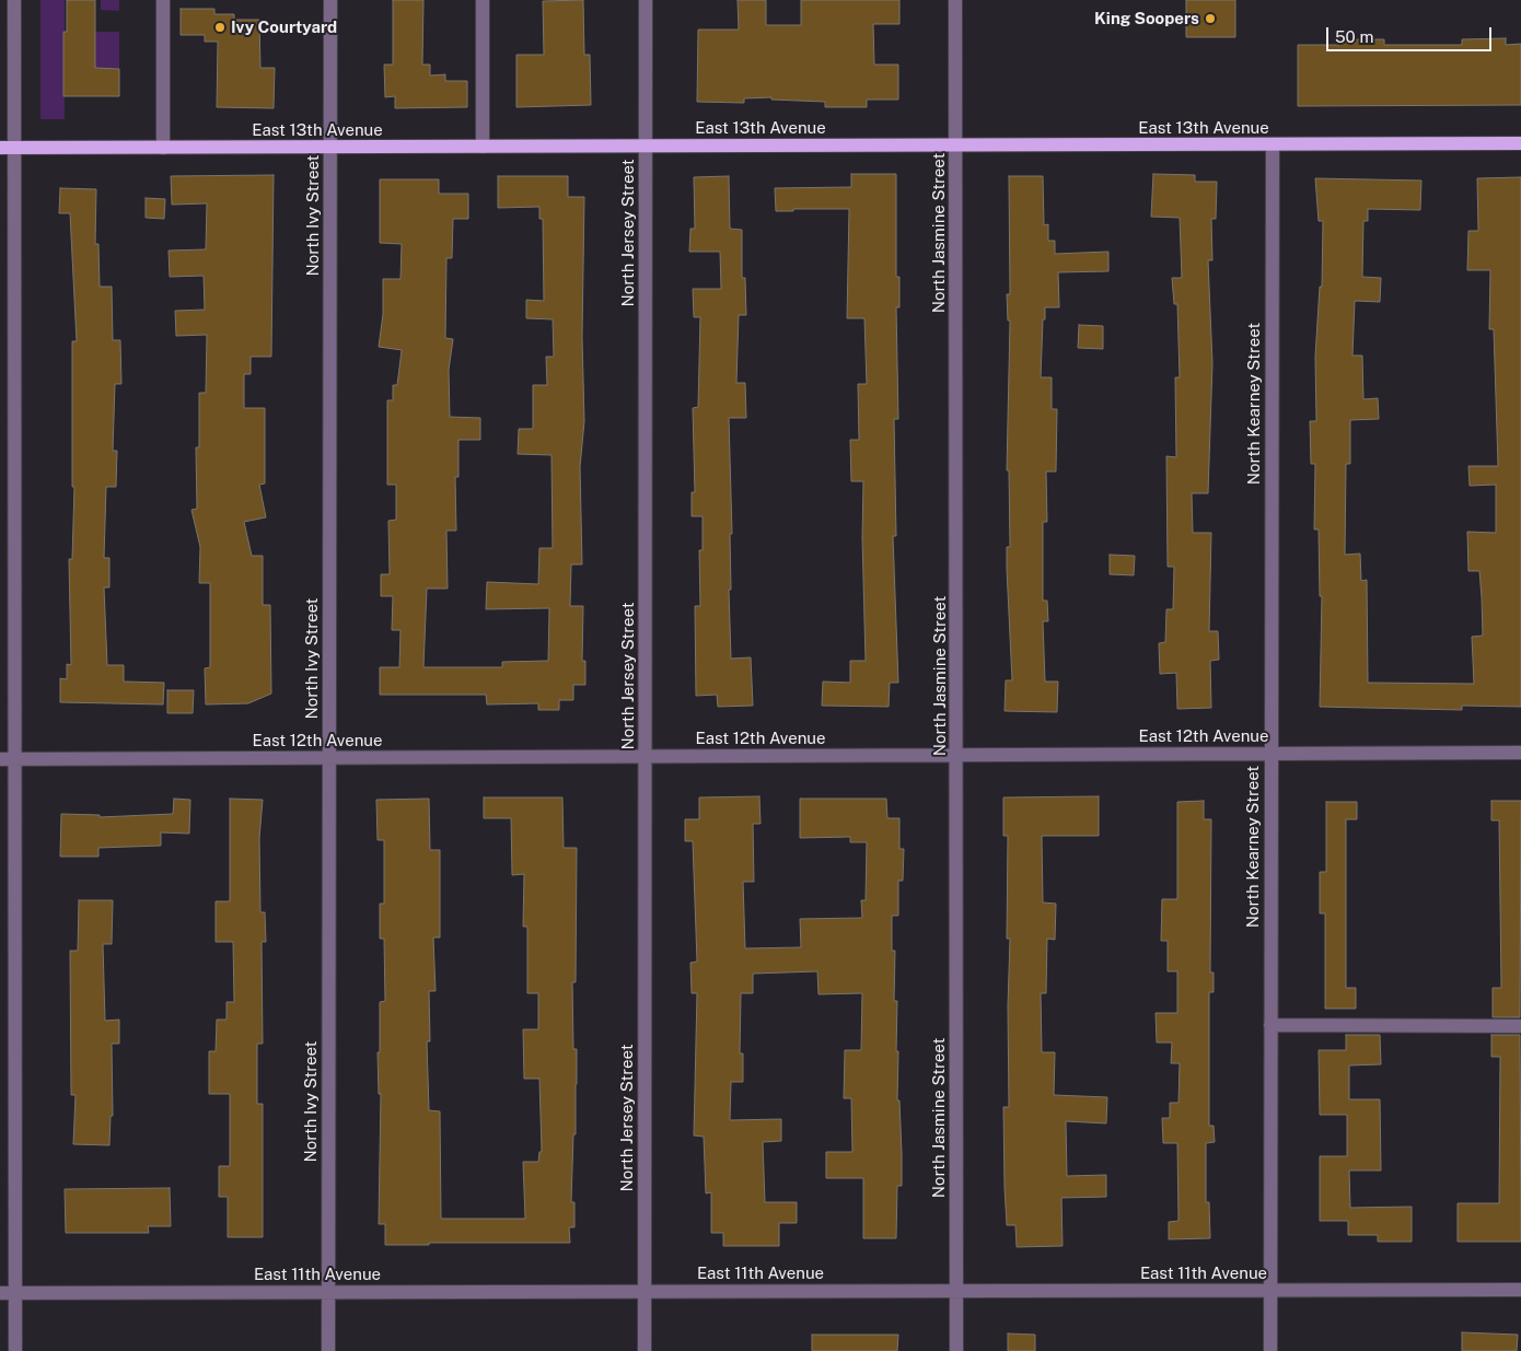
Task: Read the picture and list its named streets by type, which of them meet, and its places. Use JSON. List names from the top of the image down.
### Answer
{
  "streets": {
    "main road": ["East 13th Avenue"],
    "street": [
      "North Ivy Street",
      "North Jersey Street",
      "North Jasmine Street",
      "North Kearney Street",
      "East 12th Avenue",
      "East 11th Avenue"
    ]
  },
  "crossings": [
    ["East 13th Avenue", "North Ivy Street"],
    ["East 13th Avenue", "North Jersey Street"],
    ["East 13th Avenue", "North Jasmine Street"],
    ["East 13th Avenue", "North Kearney Street"],
    ["North Ivy Street", "East 12th Avenue"],
    ["North Ivy Street", "East 11th Avenue"],
    ["North Jersey Street", "East 12th Avenue"],
    ["North Jersey Street", "East 11th Avenue"],
    ["North Jasmine Street", "East 12th Avenue"],
    ["North Jasmine Street", "East 11th Avenue"],
    ["North Kearney Street", "East 12th Avenue"],
    ["North Kearney Street", "East 11th Avenue"]
  ],
  "places": ["King Soopers", "Ivy Courtyard"],
  "scale_bar": "50 m"
}
